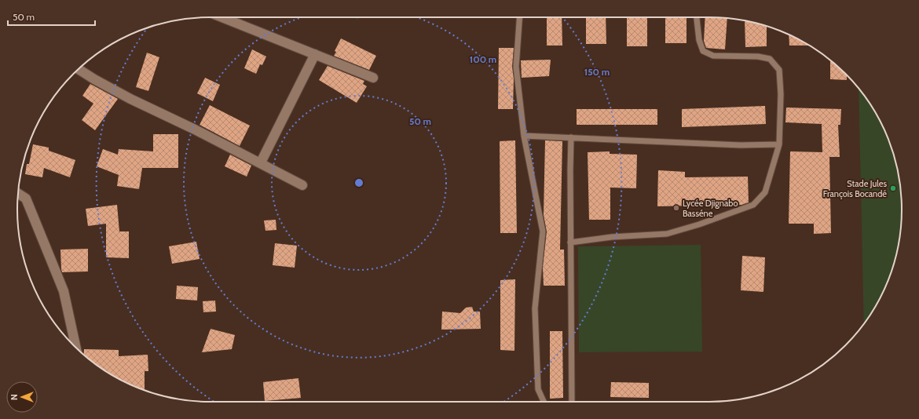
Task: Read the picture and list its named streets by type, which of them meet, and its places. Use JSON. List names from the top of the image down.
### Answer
{
  "places": ["Stade Jules François Bocandé", "Lycée Djignabo Basséne"],
  "scale_bar": "50 m",
  "north": "left",
  "rings": ["100 m", "150 m", "50 m"]
}
